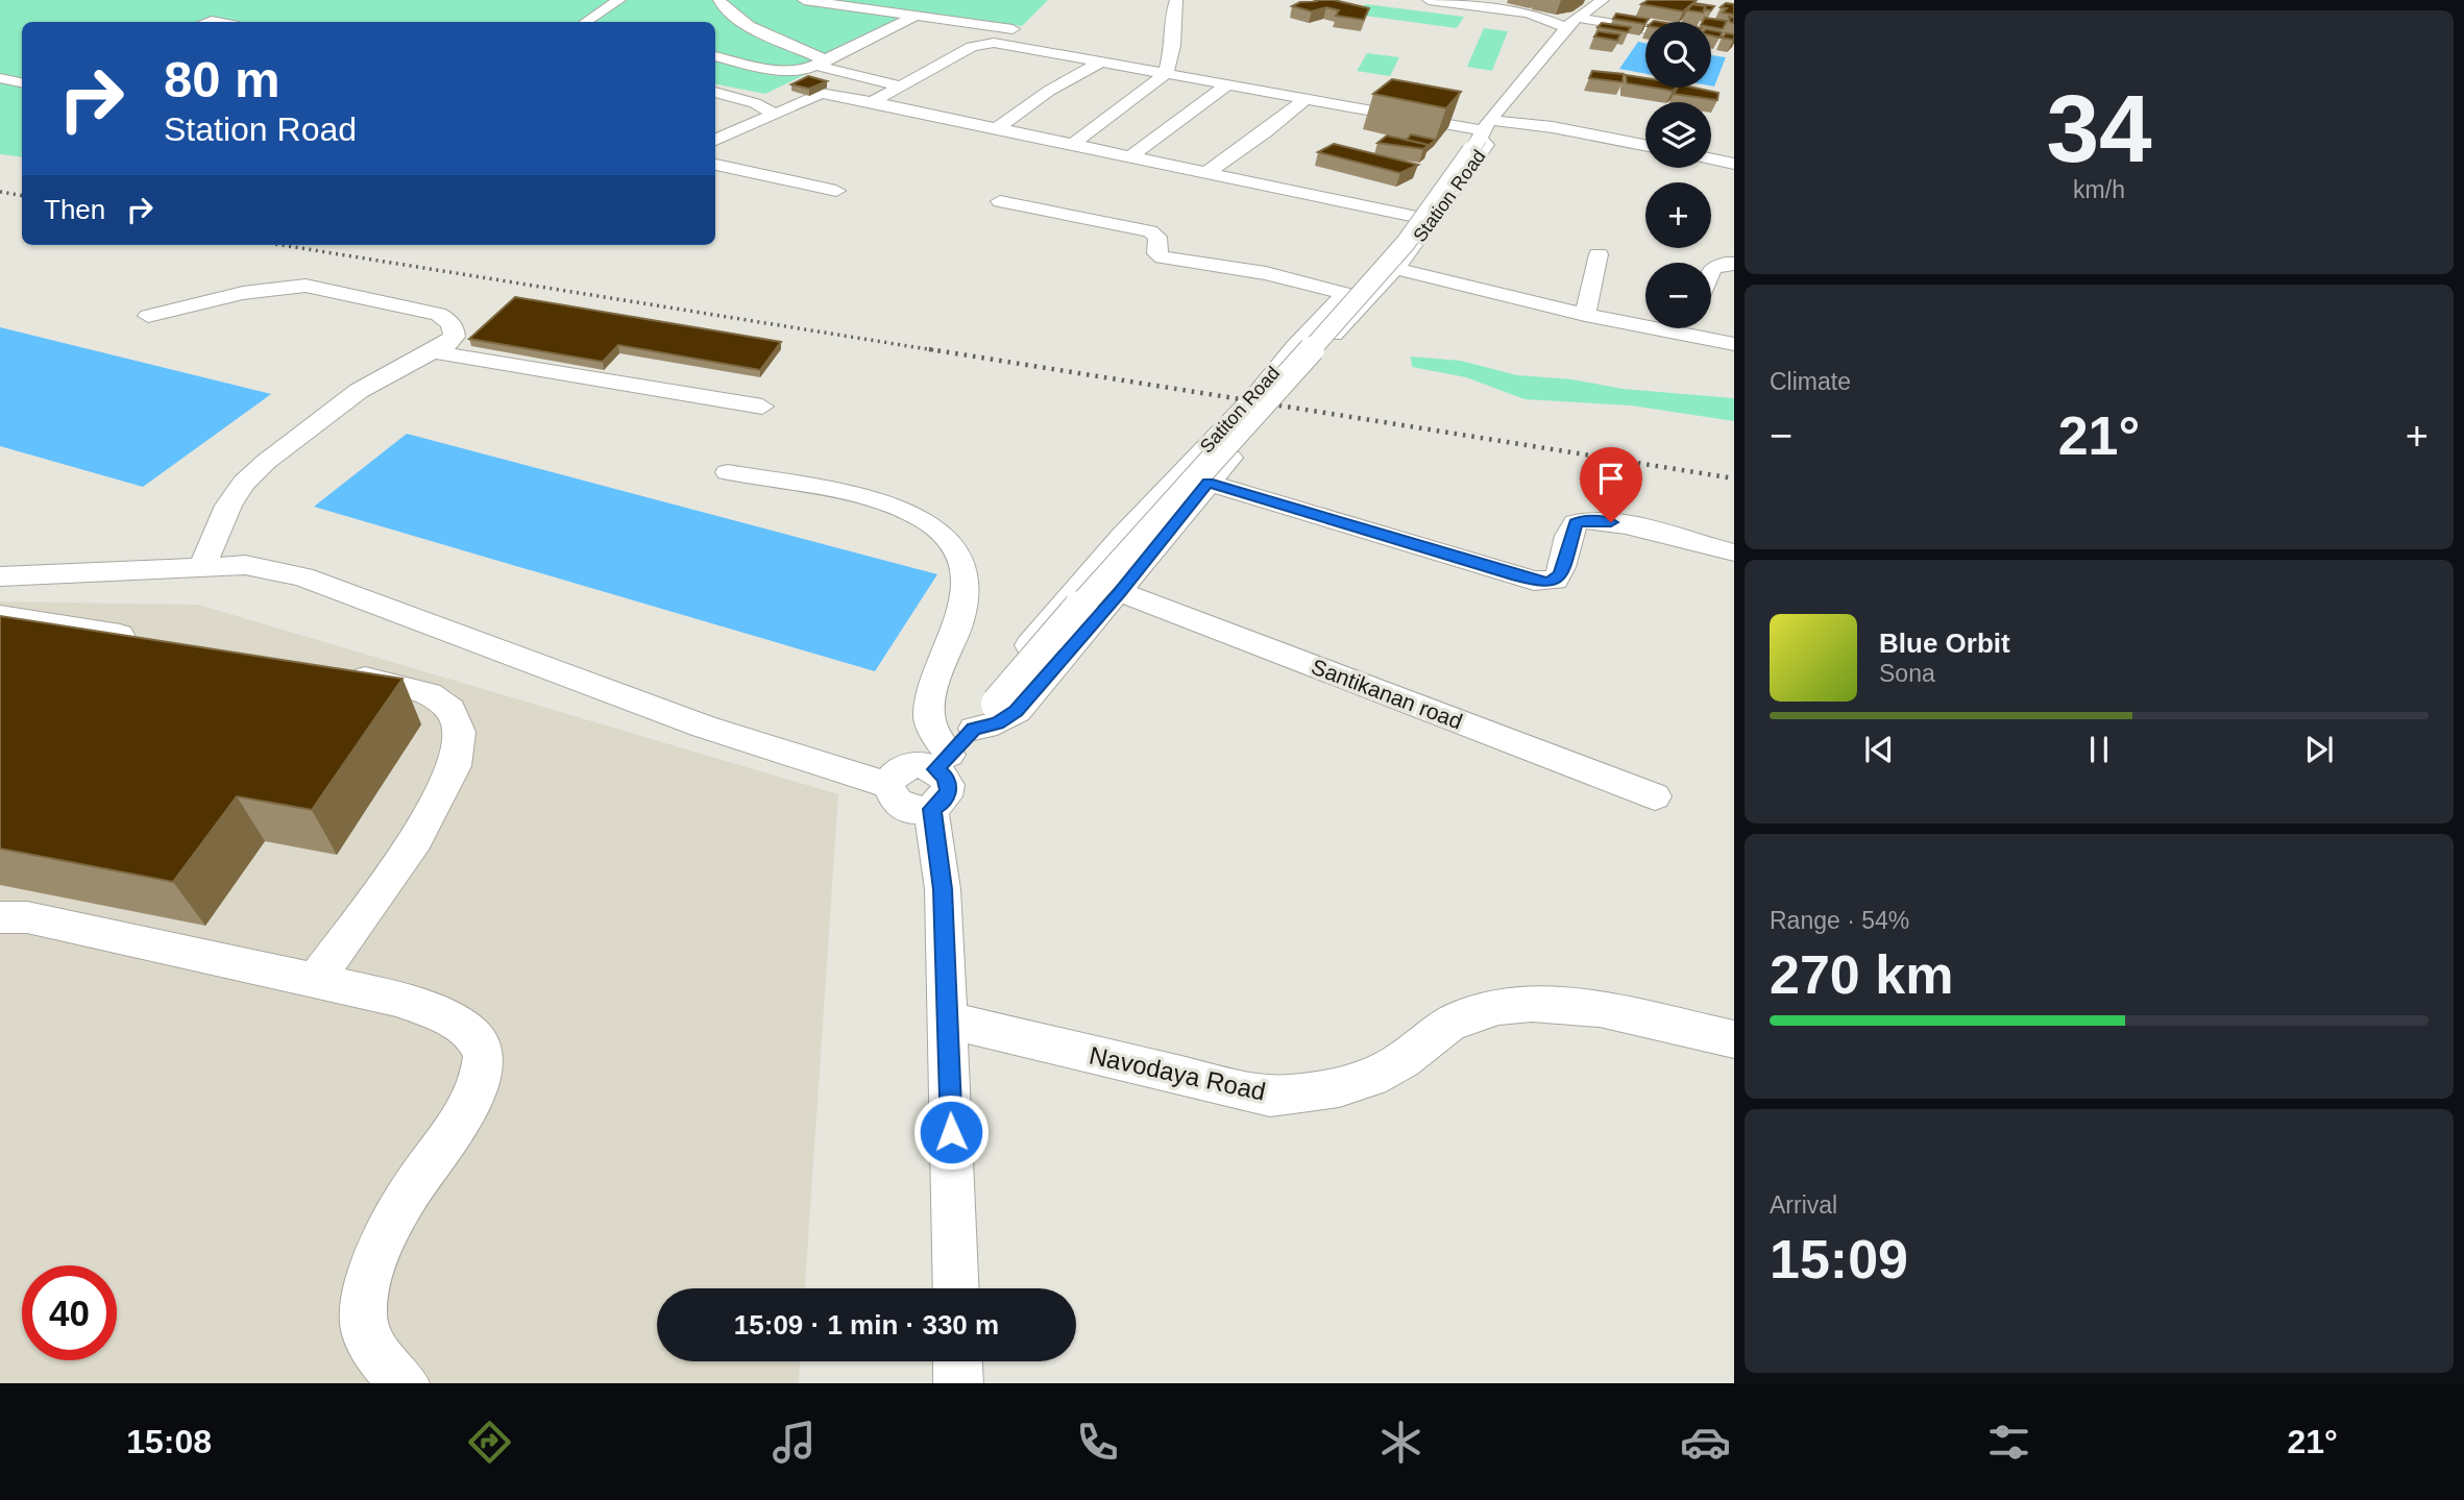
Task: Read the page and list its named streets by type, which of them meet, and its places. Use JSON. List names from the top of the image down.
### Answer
{
  "streets": {
    "street": [
      "Station Road",
      "Satiton Road",
      "Santikanan road",
      "Navodaya Road"
    ]
  },
  "crossings": [
    ["Station Road", "Satiton Road"],
    ["Station Road", "Santikanan road"]
  ],
  "page": {
    "tile": [
      ["34", "km/h"],
      "Climate",
      ["Range · 54%", "270 km"],
      ["Arrival", "15:09"]
    ],
    "map_buttons": ["+", "−"],
    "turn": ["80 m", "Station Road"],
    "then": "Then",
    "heat": ["−", "21°", "+"],
    "song": ["Blue Orbit", "Sona"],
    "limit": "40",
    "trip": "15:09 · 1 min · 330 m",
    "tabs": ["15:08", "21°"]
  }
}
